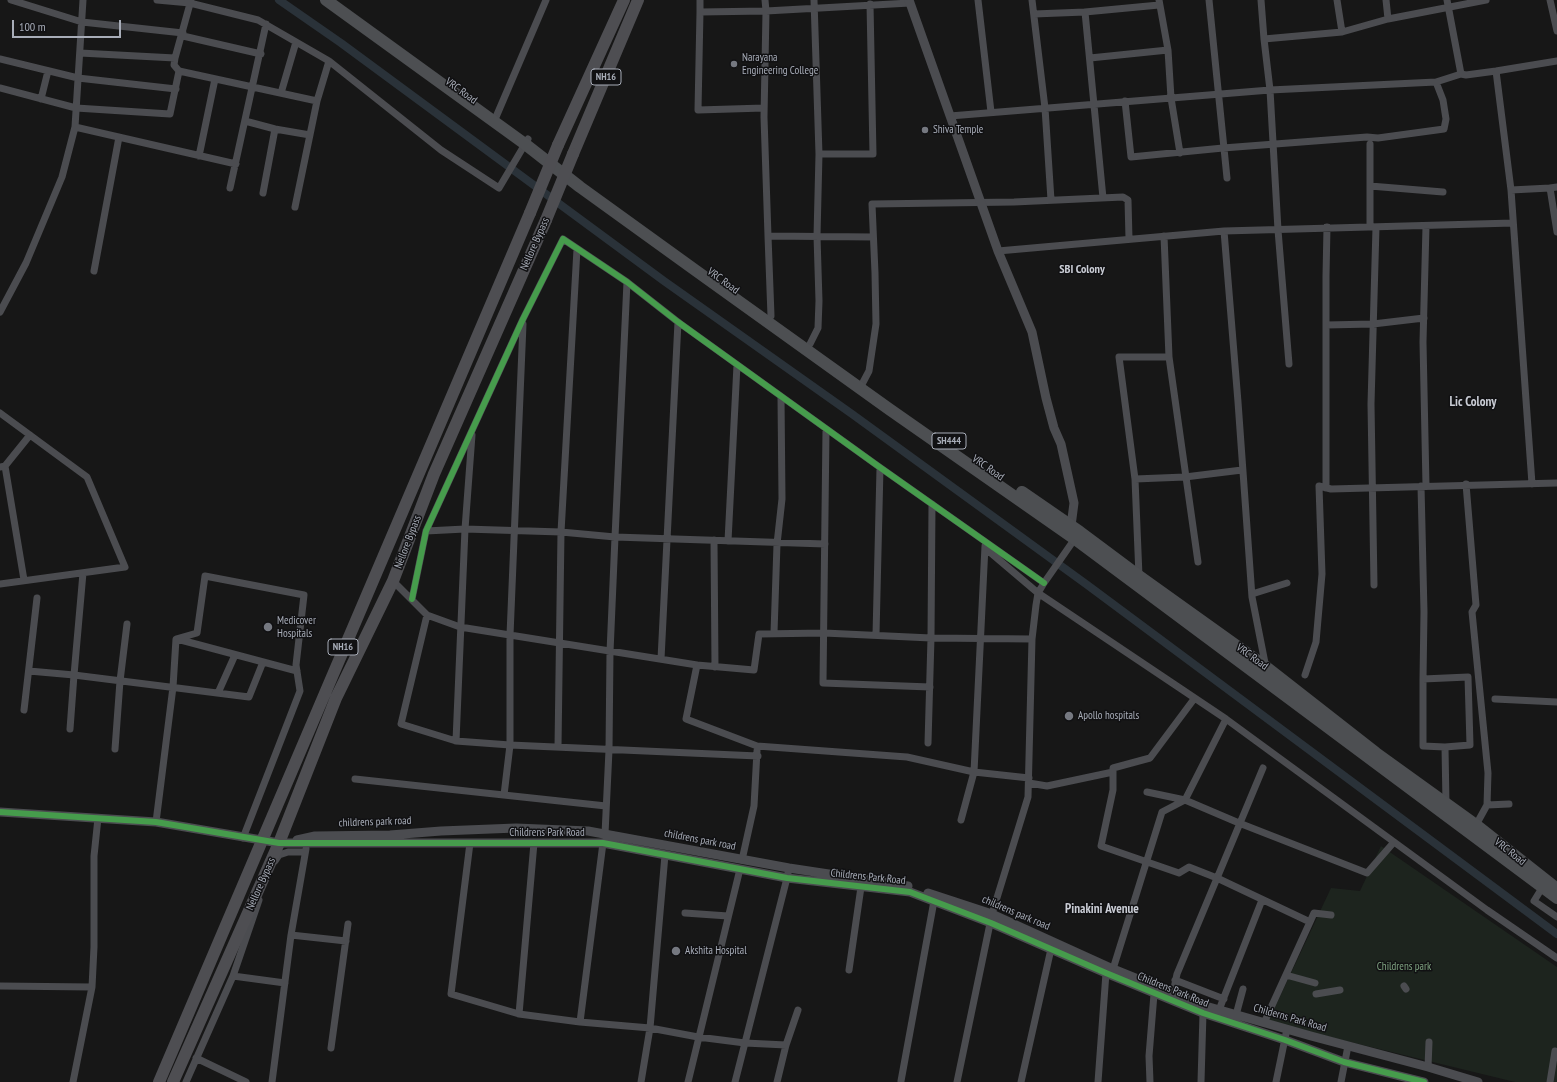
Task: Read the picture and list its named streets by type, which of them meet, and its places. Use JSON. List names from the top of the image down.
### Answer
{
  "streets": {
    "highway": ["NH16", "Nellore Bypass"],
    "main road": ["VRC Road", "SH444"],
    "street": ["childrens park road", "Childrens Park Road", "Childerns Park Road"]
  },
  "crossings": [
    ["VRC Road", "SH444"],
    ["Nellore Bypass", "childrens park road"],
    ["childrens park road", "Childrens Park Road"],
    ["childrens park road", "Childerns Park Road"],
    ["Childrens Park Road", "Childerns Park Road"]
  ],
  "districts": ["SBI Colony", "Lic Colony", "Pinakini Avenue"],
  "parks": ["Childrens park"],
  "places": [
    "Narayana Engineering College",
    "Shiva Temple",
    "Medicover Hospitals",
    "Apollo hospitals",
    "Akshita Hospital"
  ],
  "scale_bar": "100 m"
}
